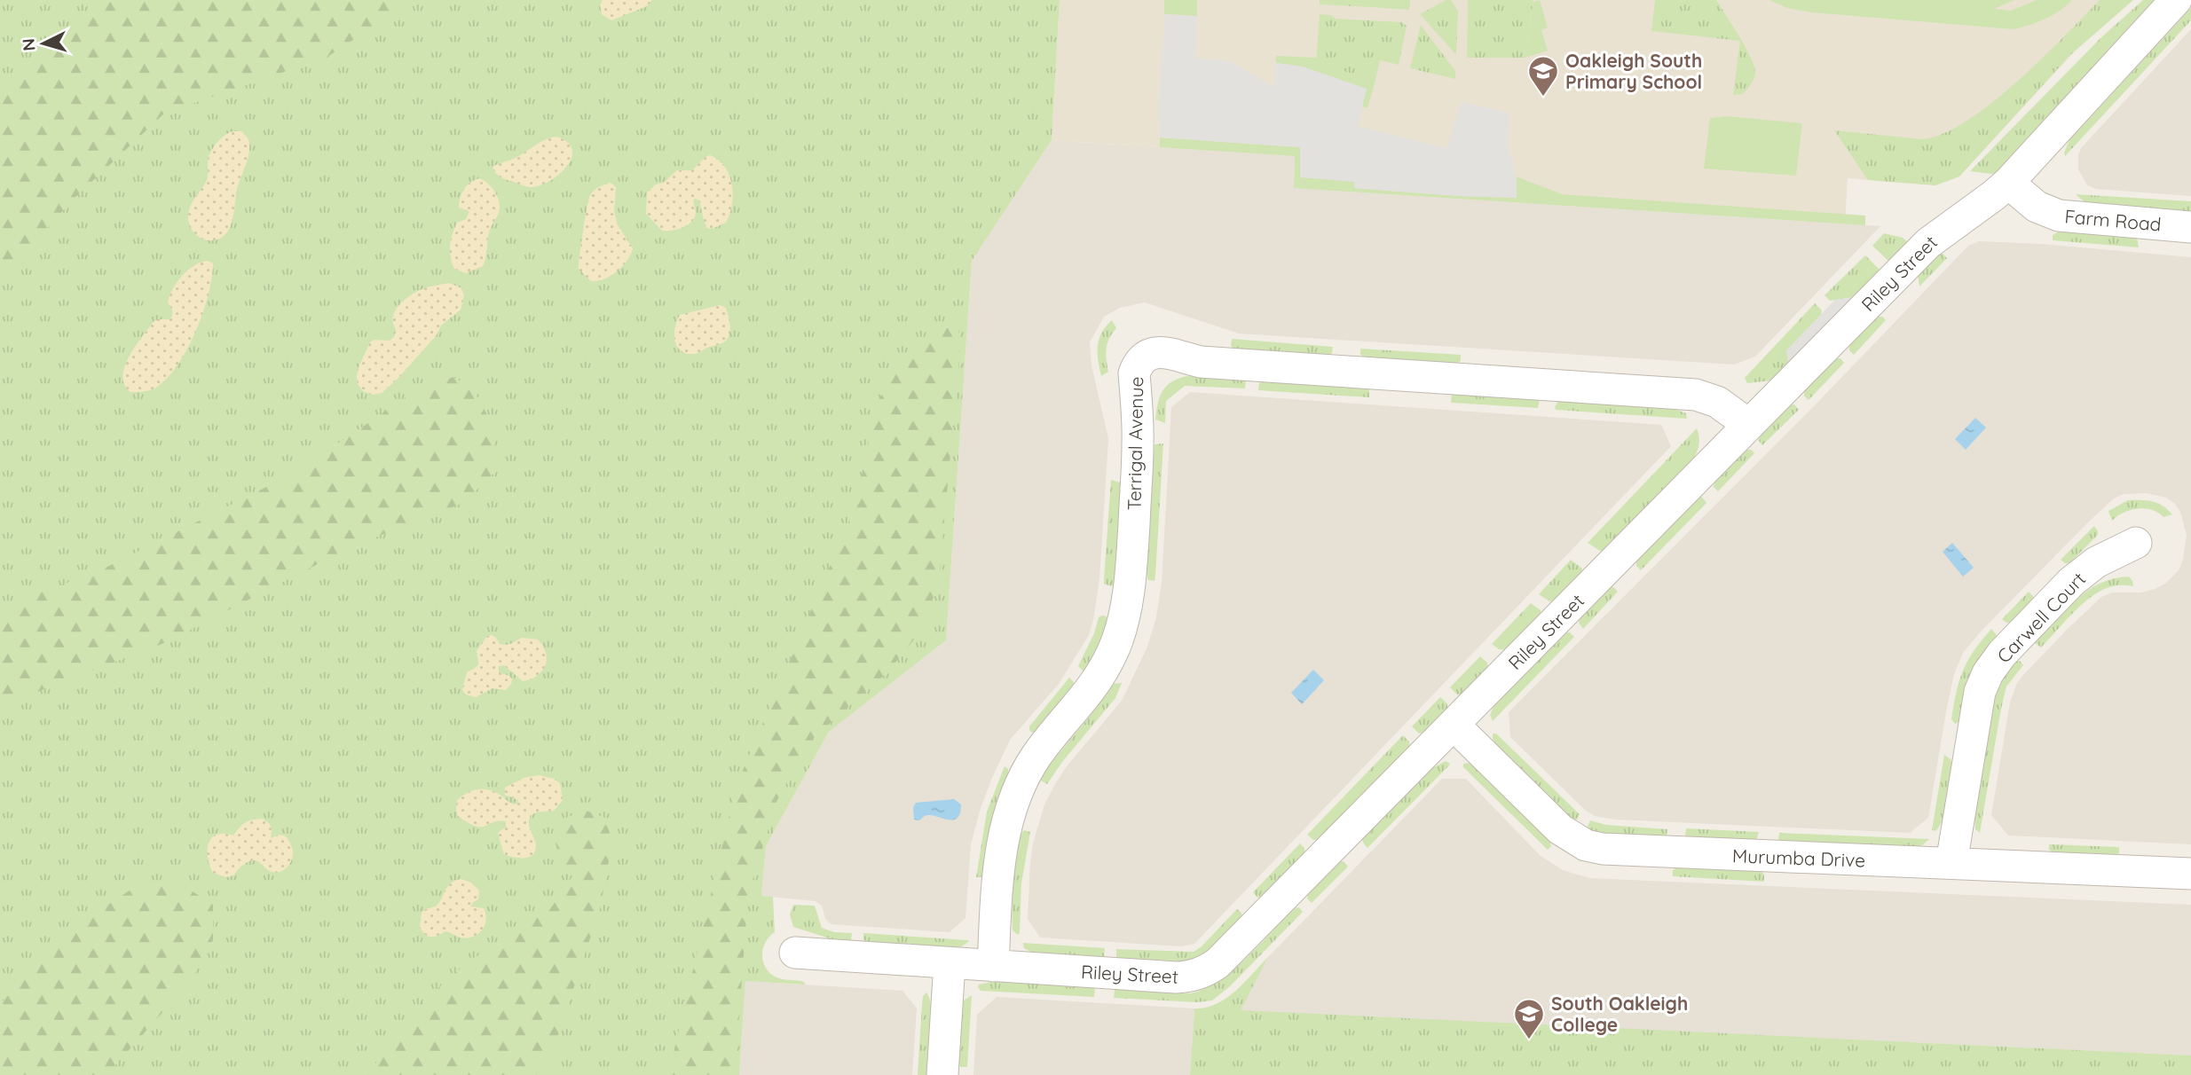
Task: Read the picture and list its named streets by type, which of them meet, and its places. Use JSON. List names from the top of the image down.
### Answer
{
  "streets": {
    "street": [
      "Farm Road",
      "Riley Street",
      "Terrigal Avenue",
      "Carwell Court",
      "Murumba Drive"
    ]
  },
  "crossings": [
    ["Farm Road", "Riley Street"],
    ["Riley Street", "Terrigal Avenue"],
    ["Riley Street", "Murumba Drive"],
    ["Carwell Court", "Murumba Drive"]
  ],
  "places": {
    "school or university": ["Oakleigh South Primary School", "South Oakleigh College"]
  },
  "north": "left"
}
